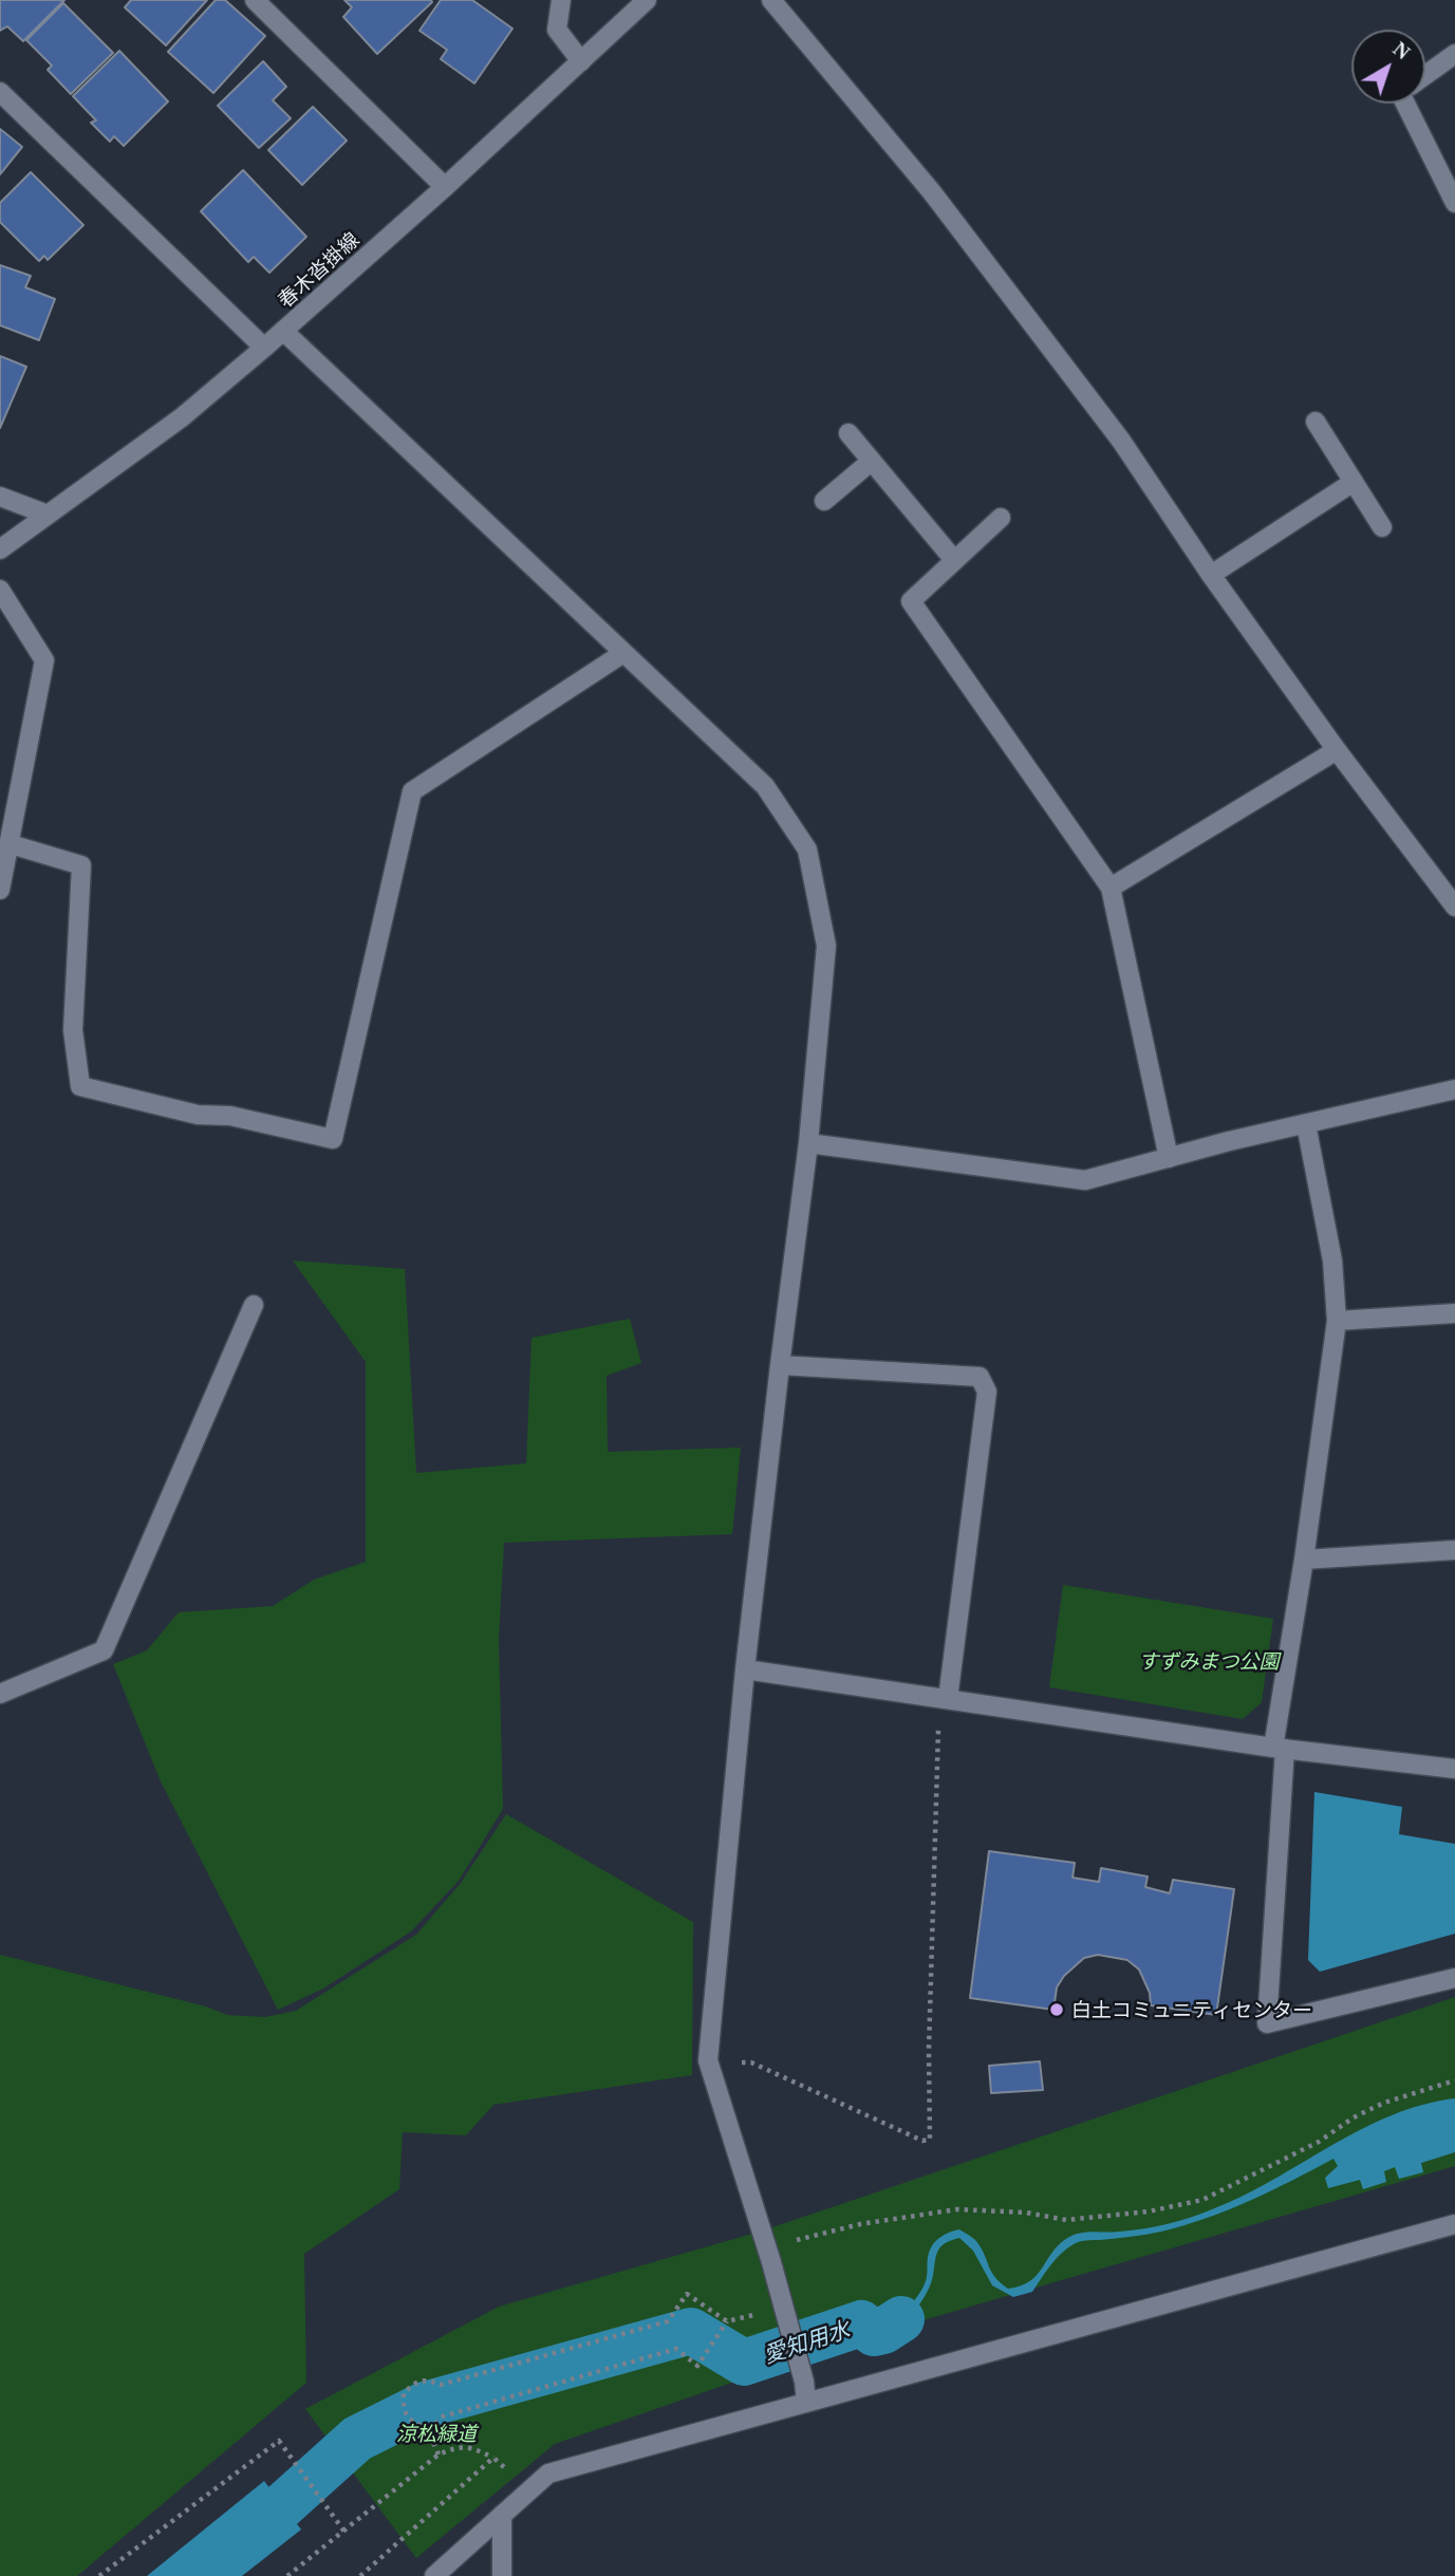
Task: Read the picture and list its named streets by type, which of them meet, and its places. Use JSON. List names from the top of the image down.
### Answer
{
  "streets": {
    "street": ["春木沓掛線"]
  },
  "water": ["愛知用水"],
  "parks": ["すずみまつ公園", "涼松緑道"],
  "places": ["白土コミュニティセンター"],
  "north": "top right"
}
